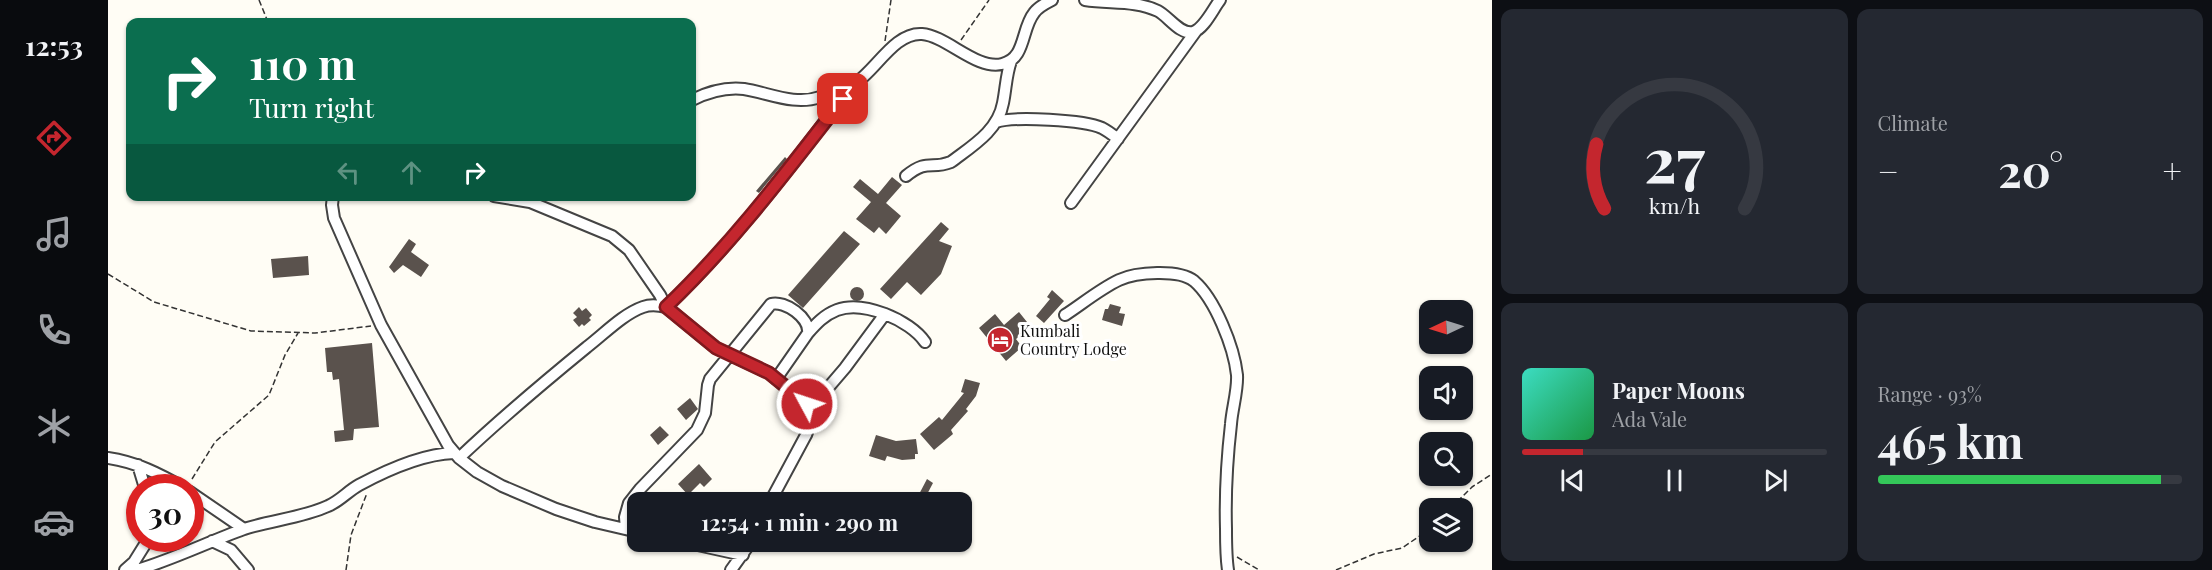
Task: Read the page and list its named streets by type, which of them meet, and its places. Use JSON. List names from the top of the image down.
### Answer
{
  "places": {
    "hotel": ["Kumbali Country Lodge"]
  },
  "north": "left",
  "page": {
    "tabs": "12:53",
    "tile": [
      "Climate",
      ["Range · 93%", "465 km"]
    ],
    "turn": ["110 m", "Turn right"],
    "heat": ["−", "20°", "+"],
    "song": ["Paper Moons", "Ada Vale"],
    "limit": "30",
    "trip": "12:54 · 1 min · 290 m",
    "gauge": ["27", "km/h"]
  }
}
